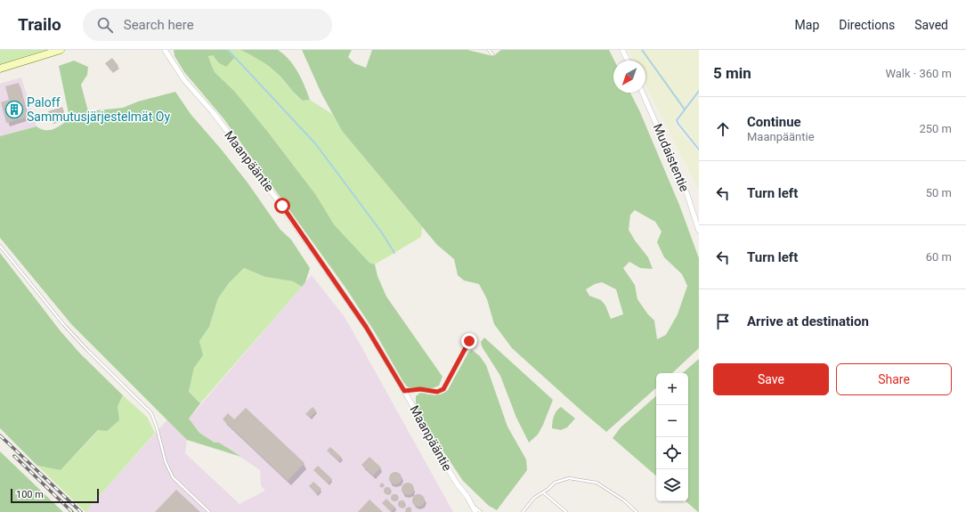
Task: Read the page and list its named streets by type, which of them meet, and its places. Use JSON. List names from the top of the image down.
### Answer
{
  "streets": {
    "street": ["Mudaistentie", "Maanpääntie"]
  },
  "places": {
    "building": ["Paloff Sammutusjärjestelmät Oy"]
  },
  "scale_bar": "100 m",
  "north": "bottom left",
  "page": {
    "header": "Trailo",
    "search": "Search here",
    "nav": ["Map", "Directions", "Saved"],
    "heading": ["5 min", "Walk · 360 m"],
    "list": [
      ["Continue", "Maanpääntie", "250 m"],
      ["Turn left", "50 m"],
      ["Turn left", "60 m"],
      "Arrive at destination"
    ],
    "buttons": ["Save", "Share"],
    "map_buttons": ["+", "−"],
    "scale": "100 m"
  }
}
